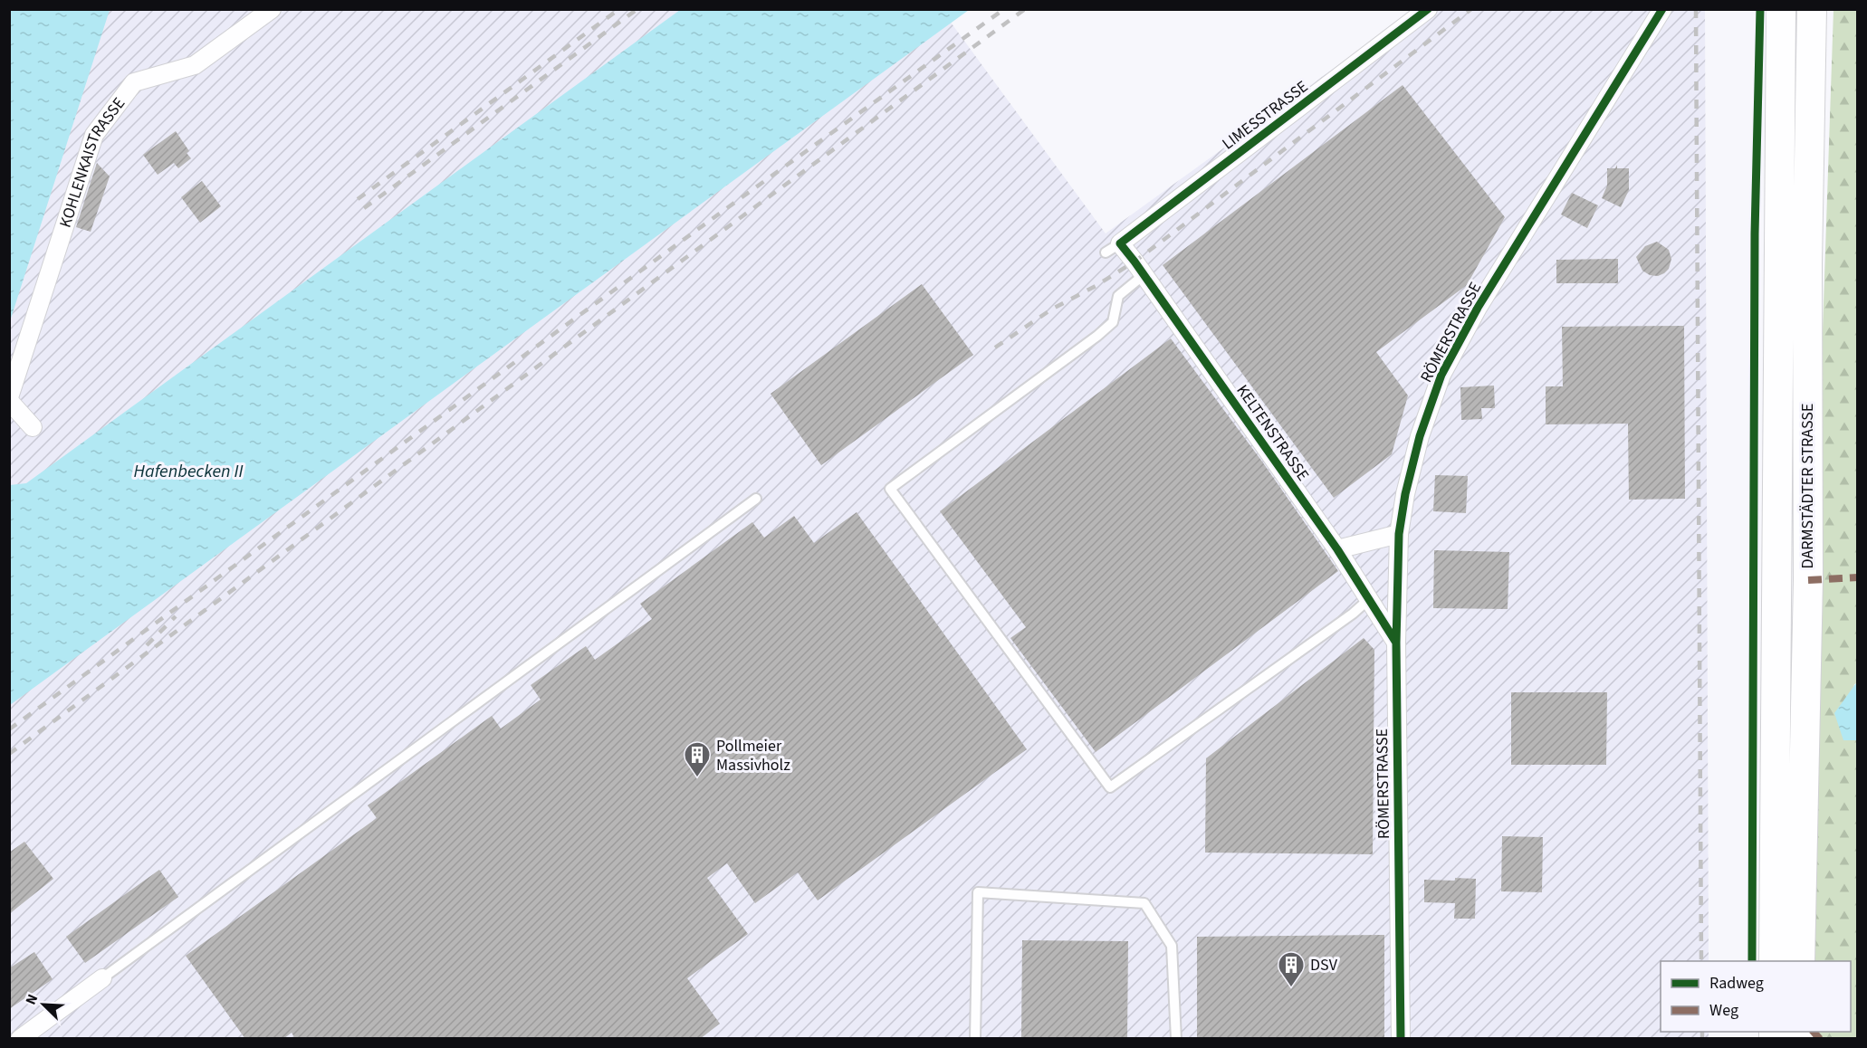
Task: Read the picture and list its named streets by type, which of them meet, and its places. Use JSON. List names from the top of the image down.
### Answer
{
  "streets": {
    "main road": ["DARMSTÄDTER STRASSE"],
    "street": [
      "LIMESSTRASSE",
      "KOHLENKAISTRASSE",
      "RÖMERSTRASSE",
      "KELTENSTRASSE"
    ]
  },
  "crossings": [
    ["LIMESSTRASSE", "KELTENSTRASSE"],
    ["RÖMERSTRASSE", "KELTENSTRASSE"]
  ],
  "water": ["Hafenbecken II"],
  "places": {
    "building": ["Pollmeier Massivholz", "DSV"]
  },
  "legend": ["Radweg", "Weg"],
  "north": "top left"
}
